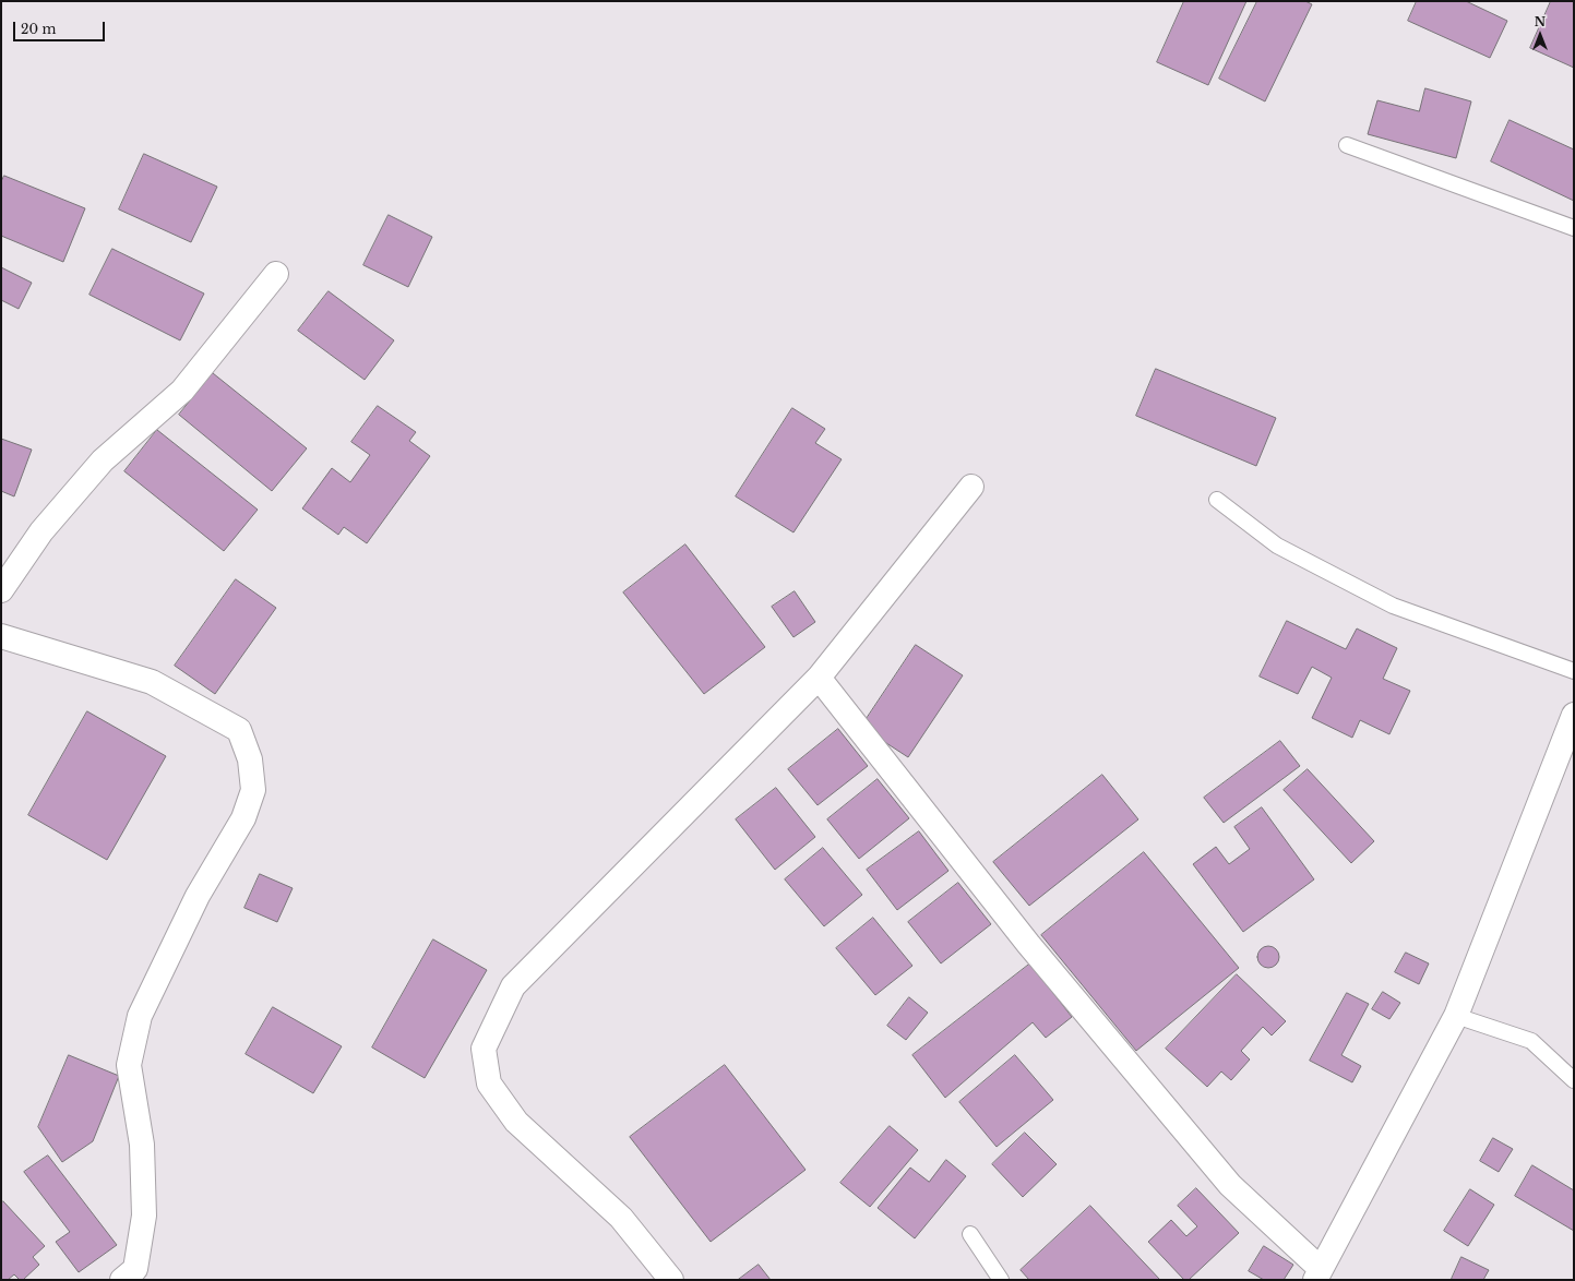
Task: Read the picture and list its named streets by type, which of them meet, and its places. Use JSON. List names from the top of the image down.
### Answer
{
  "scale_bar": "20 m",
  "north": "top"
}
